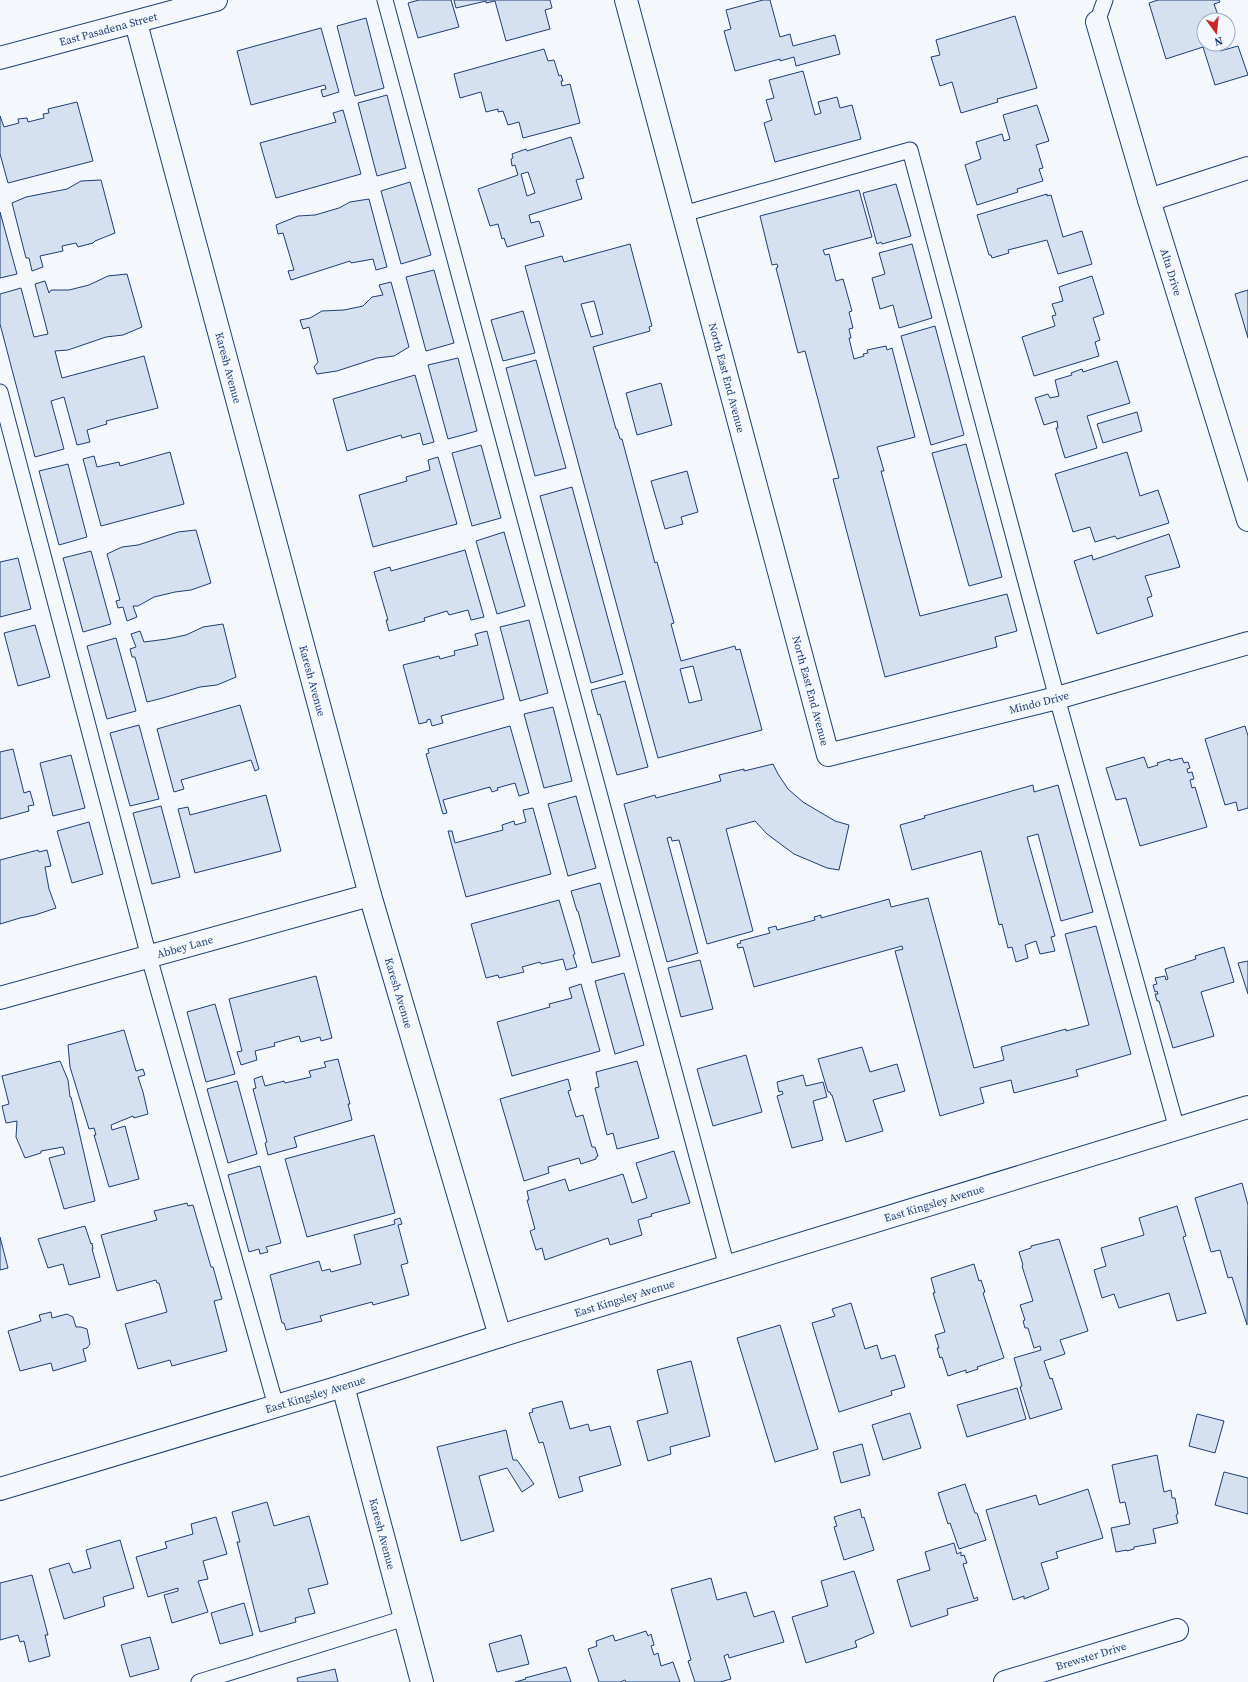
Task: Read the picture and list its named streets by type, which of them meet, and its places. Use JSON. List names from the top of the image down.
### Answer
{
  "streets": {
    "street": [
      "East Pasadena Street",
      "Alta Drive",
      "Karesh Avenue",
      "North East End Avenue",
      "Mindo Drive",
      "Abbey Lane",
      "East Kingsley Avenue",
      "Brewster Drive"
    ]
  },
  "crossings": [
    ["East Pasadena Street", "Karesh Avenue"],
    ["Karesh Avenue", "Abbey Lane"],
    ["Karesh Avenue", "East Kingsley Avenue"],
    ["North East End Avenue", "Mindo Drive"]
  ],
  "north": "bottom"
}
